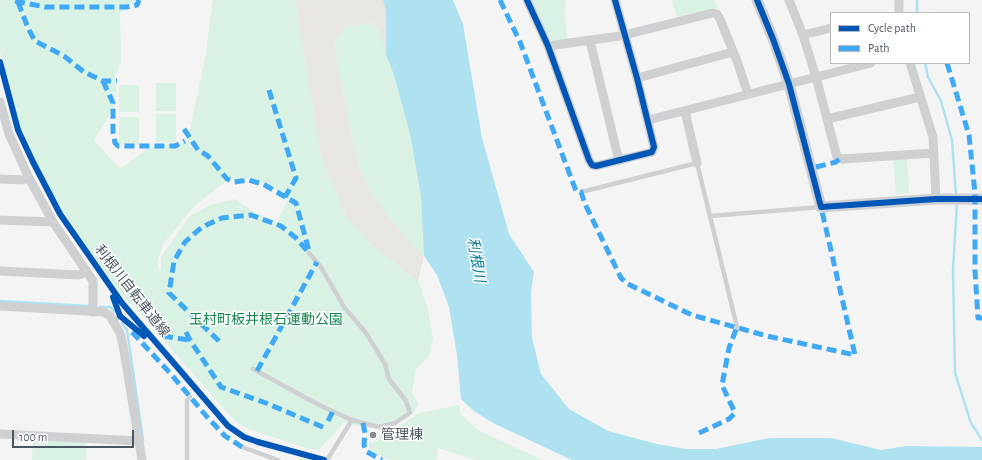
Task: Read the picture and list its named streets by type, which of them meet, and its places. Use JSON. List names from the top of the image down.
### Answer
{
  "streets": {
    "cycle path": ["利根川自転車道線"]
  },
  "water": ["利根川"],
  "parks": ["玉村町板井根石運動公園"],
  "places": ["管理棟"],
  "legend": ["Cycle path", "Path"],
  "scale_bar": "100 m"
}
